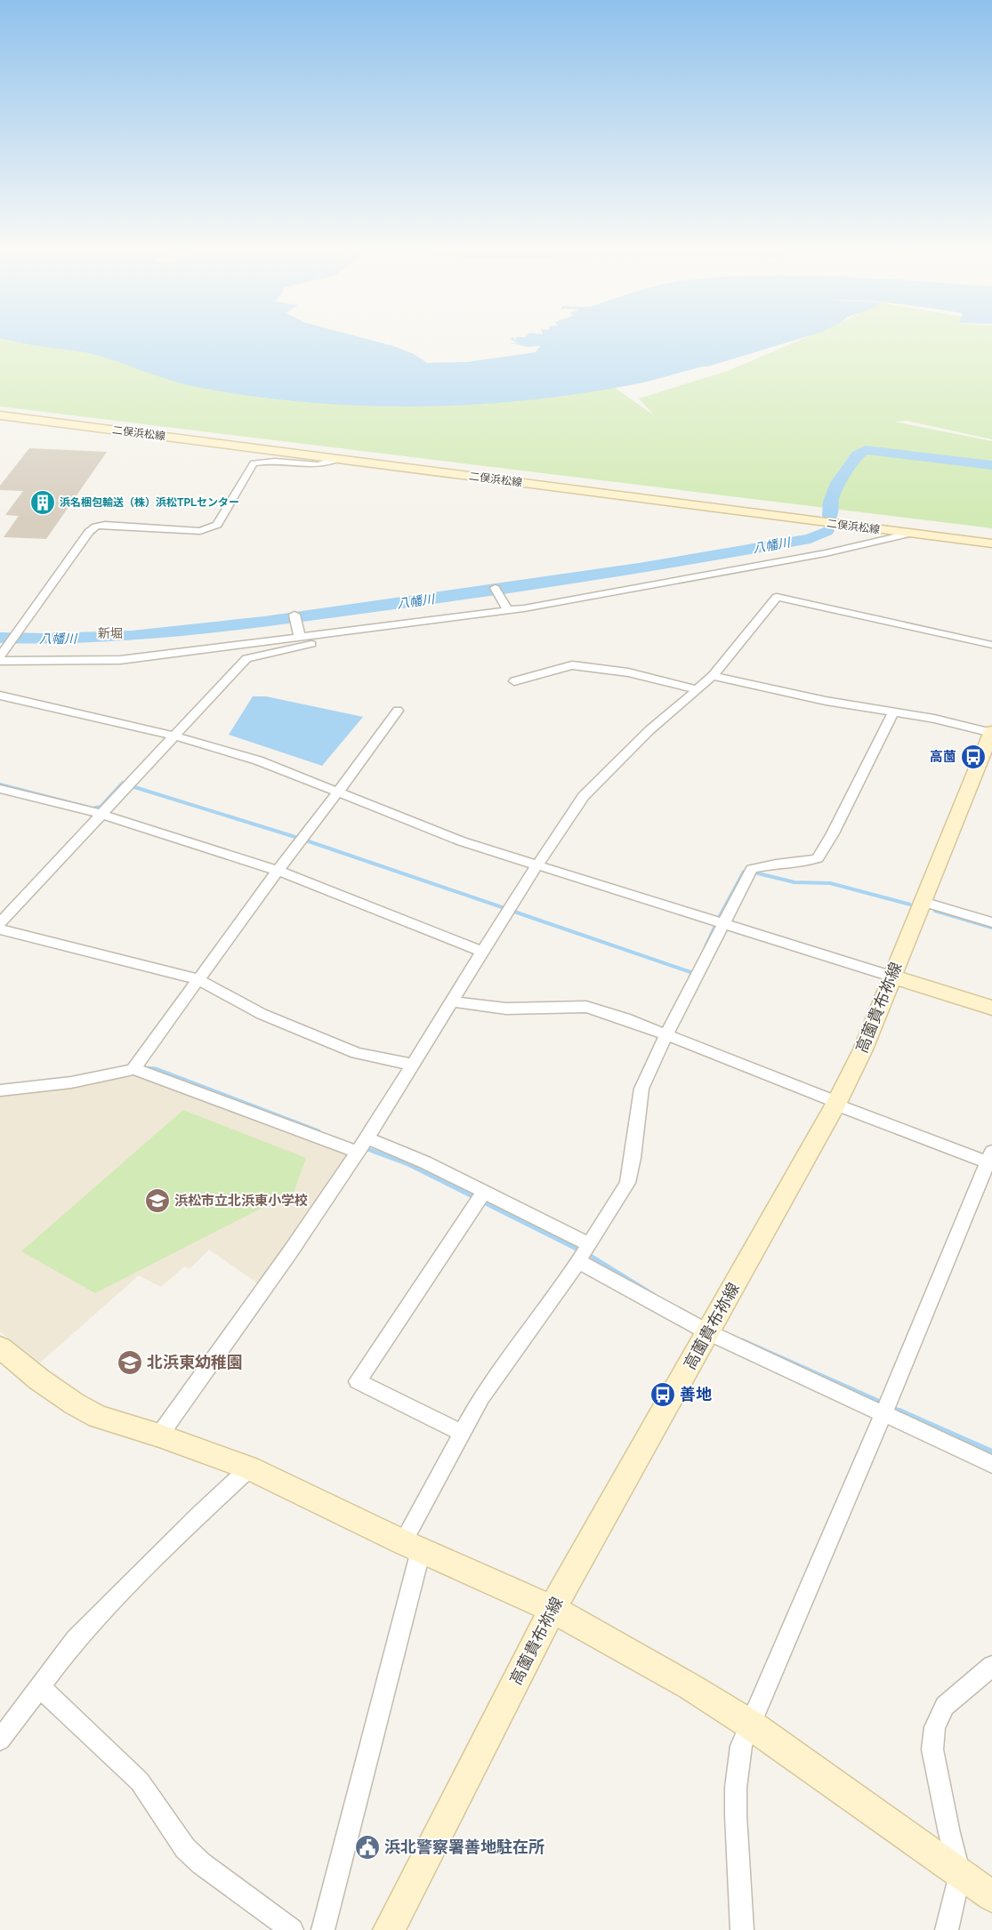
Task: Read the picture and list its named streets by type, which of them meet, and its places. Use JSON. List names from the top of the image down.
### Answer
{
  "streets": {
    "main road": ["二俣浜松線", "高薗貴布祢線"]
  },
  "districts": ["新堀"],
  "water": ["八幡川"],
  "places": {
    "building": ["浜名梱包輸送（株）浜松TPLセンター"],
    "bus stop": ["高薗", "善地"],
    "school or university": ["浜松市立北浜東小学校", "北浜東幼稚園"],
    "public building": ["浜北警察署善地駐在所"]
  }
}
